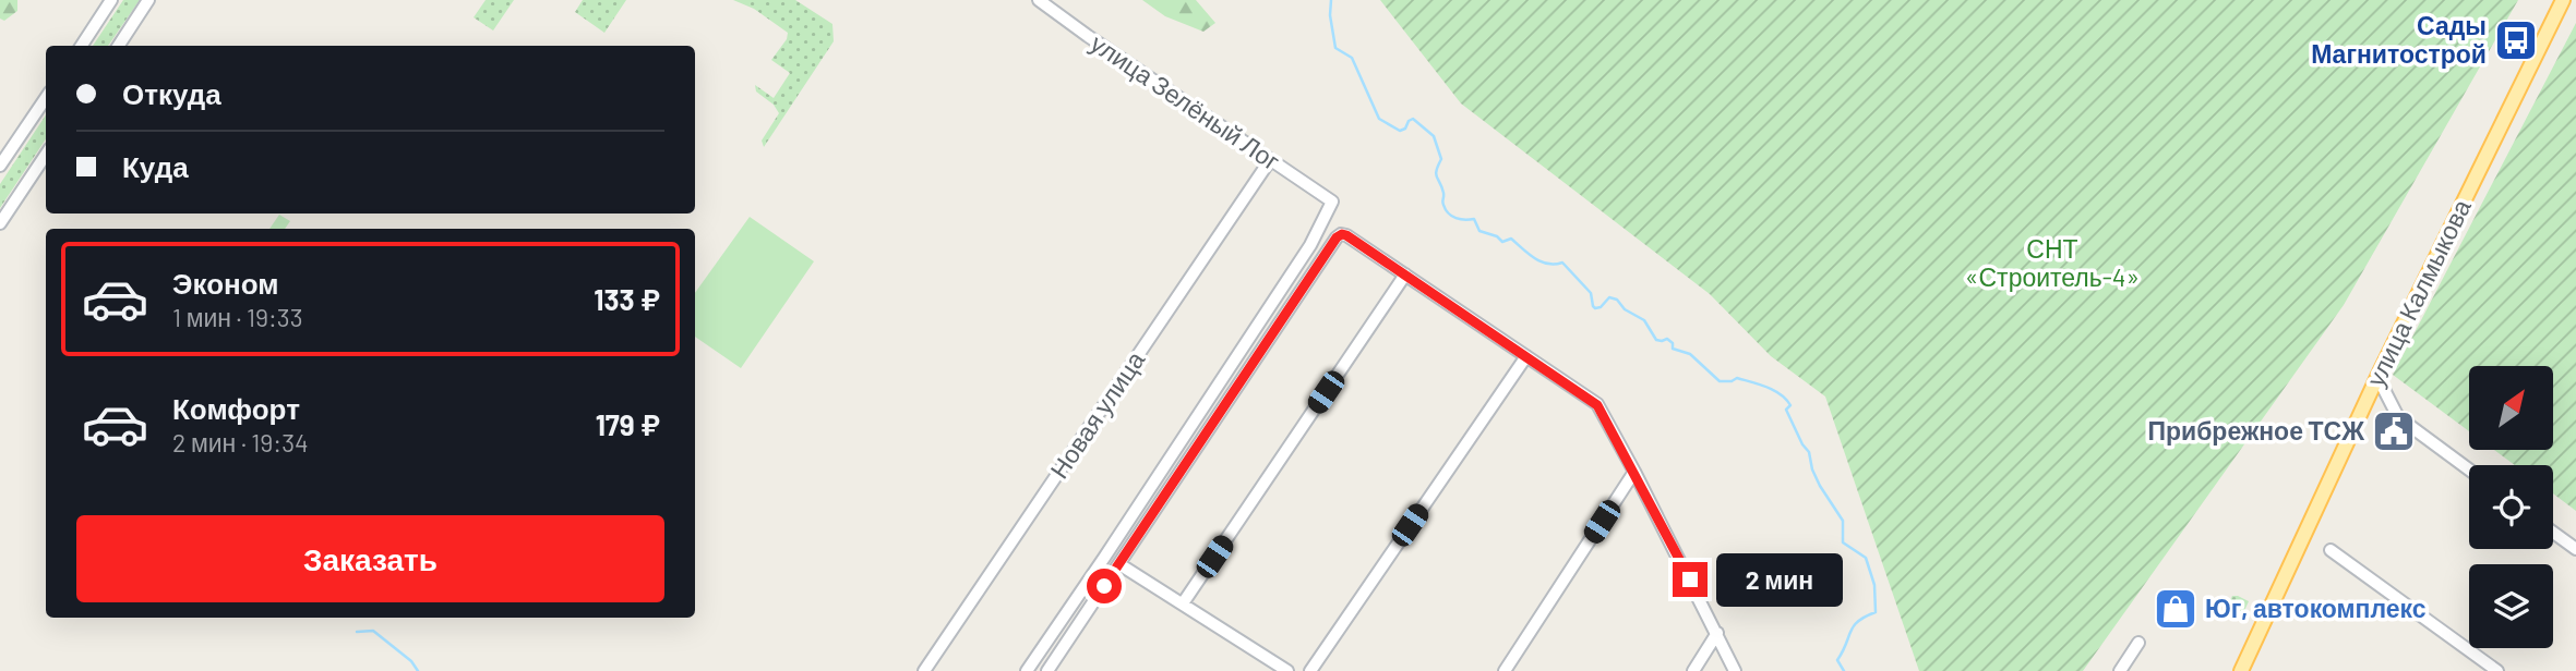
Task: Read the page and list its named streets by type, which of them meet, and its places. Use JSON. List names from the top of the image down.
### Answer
{
  "streets": {
    "main road": ["улица Калмыкова"],
    "street": ["улица Зелёный Лог", "Новая улица"]
  },
  "crossings": [
    ["улица Зелёный Лог", "Новая улица"]
  ],
  "parks": ["СНТ «Строитель-4»"],
  "places": {
    "bus stop": ["Сады Магнитострой"],
    "public building": ["Прибрежное ТСЖ"],
    "shop": ["Юг, автокомплекс"]
  },
  "north": "top right",
  "page": {
    "banner": ["Откуда", "Куда"],
    "list": [
      {
        "name": "Эконом",
        "note": "1 мин · 19:33",
        "value": "133 ₽"
      },
      {
        "name": "Комфорт",
        "note": "2 мин · 19:34",
        "value": "179 ₽"
      }
    ],
    "buttons": "Заказать",
    "bubble": "2 мин"
  }
}
